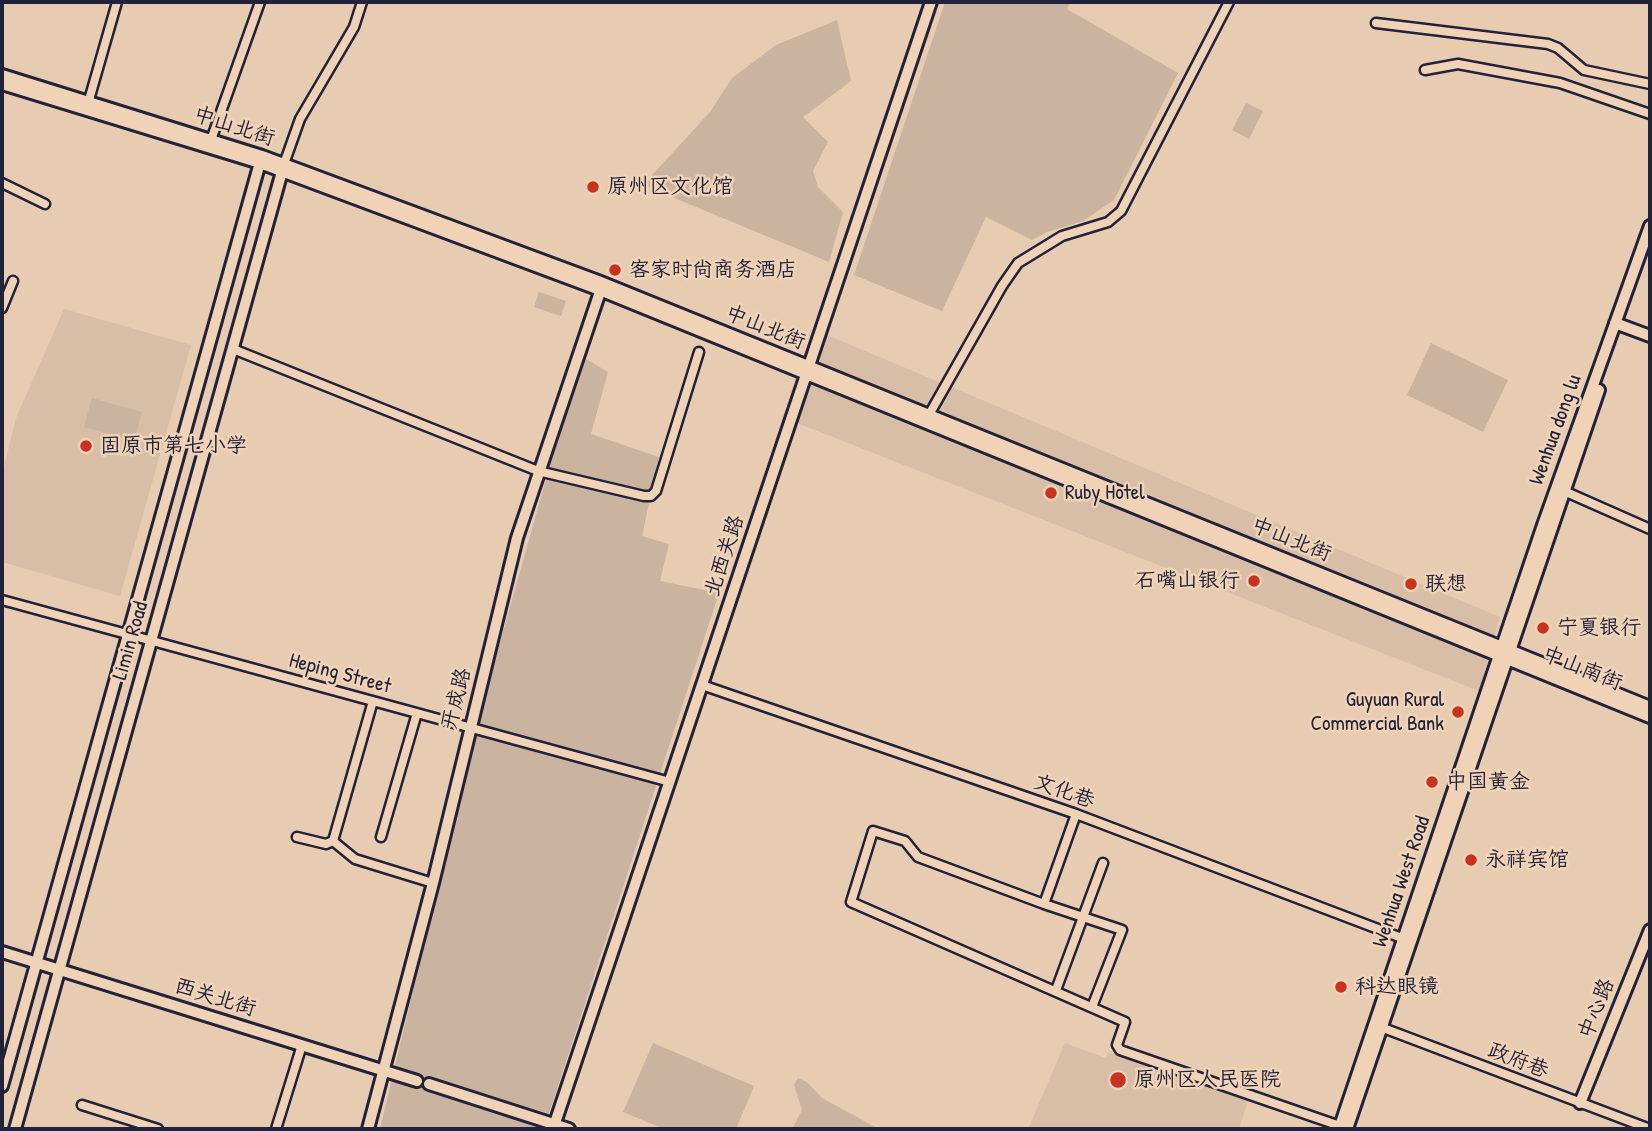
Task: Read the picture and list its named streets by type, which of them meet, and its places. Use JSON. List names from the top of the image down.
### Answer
{
  "streets": {
    "street": [
      "中山北街",
      "Wenhua dong lu",
      "北西关路",
      "Limin Road",
      "中山南街",
      "Heping Street",
      "开成路",
      "文化巷",
      "Wenhua West Road",
      "西关北街",
      "中心路",
      "政府巷"
    ]
  },
  "crossings": [
    ["中山北街", "Wenhua dong lu"],
    ["中山北街", "北西关路"],
    ["中山北街", "Limin Road"],
    ["中山北街", "中山南街"],
    ["中山北街", "开成路"],
    ["中山北街", "Wenhua West Road"],
    ["Wenhua dong lu", "中山南街"],
    ["Wenhua dong lu", "Wenhua West Road"],
    ["北西关路", "Heping Street"],
    ["北西关路", "文化巷"],
    ["北西关路", "西关北街"],
    ["Limin Road", "Heping Street"],
    ["Limin Road", "西关北街"],
    ["中山南街", "Wenhua West Road"],
    ["Heping Street", "开成路"],
    ["开成路", "西关北街"],
    ["文化巷", "Wenhua West Road"],
    ["Wenhua West Road", "政府巷"],
    ["中心路", "政府巷"]
  ],
  "places": [
    "原州区文化馆",
    "客家时尚商务酒店",
    "固原市第七小学",
    "Ruby Hotel",
    "石嘴山银行",
    "联想",
    "宁夏银行",
    "Guyuan Rural Commercial Bank",
    "中国黄金",
    "永祥宾馆",
    "科达眼镜",
    "原州区人民医院"
  ]
}
